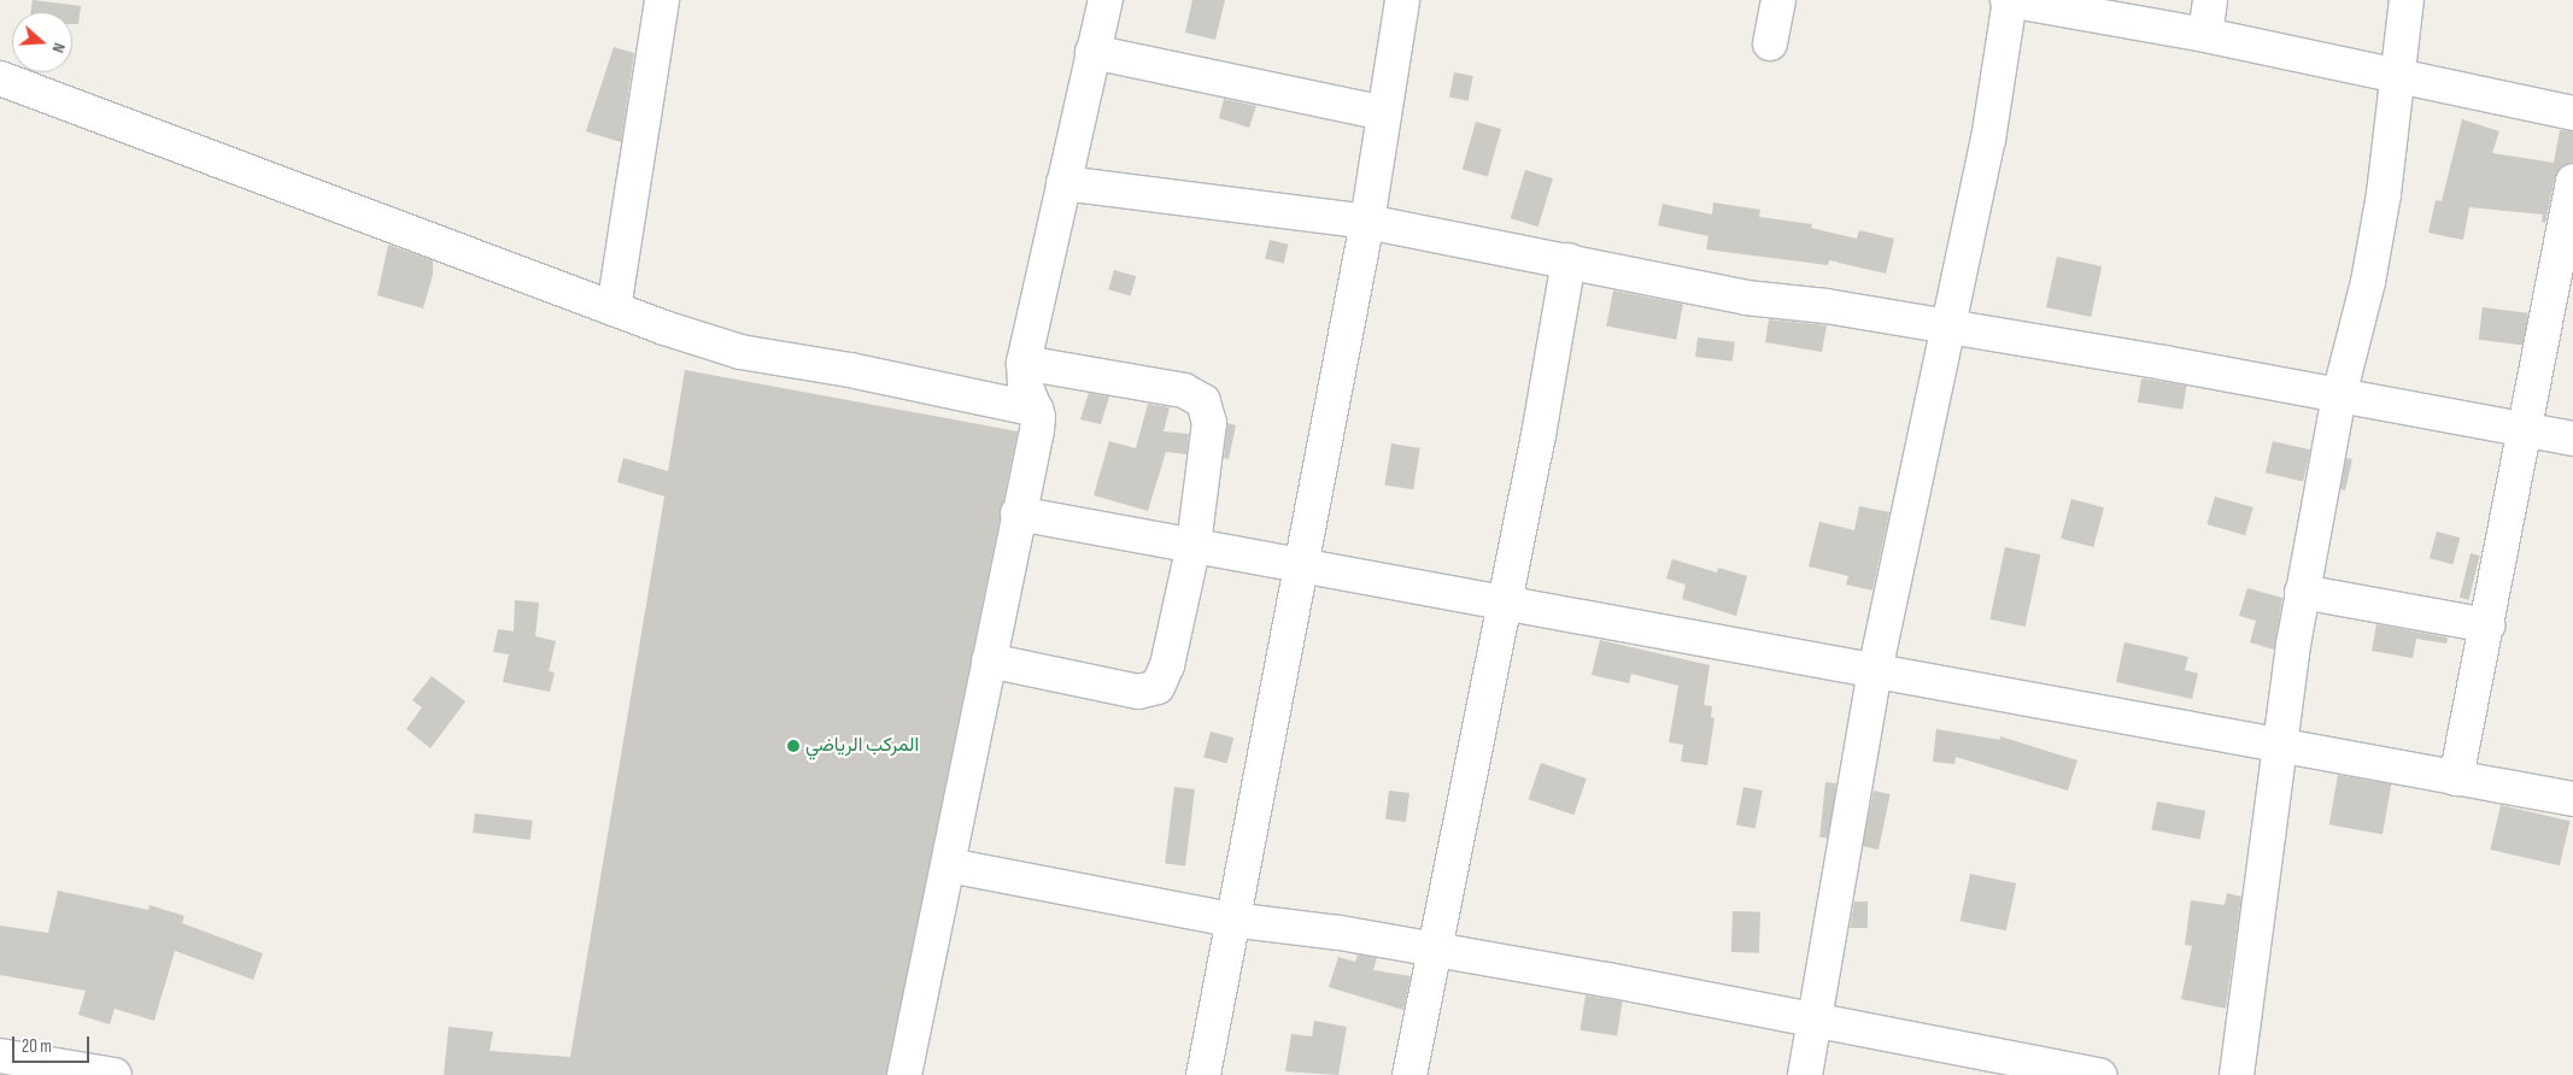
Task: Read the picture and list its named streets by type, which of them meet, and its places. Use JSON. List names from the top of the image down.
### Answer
{
  "places": ["المركب الرياضي"],
  "scale_bar": "20 m",
  "north": "right"
}
